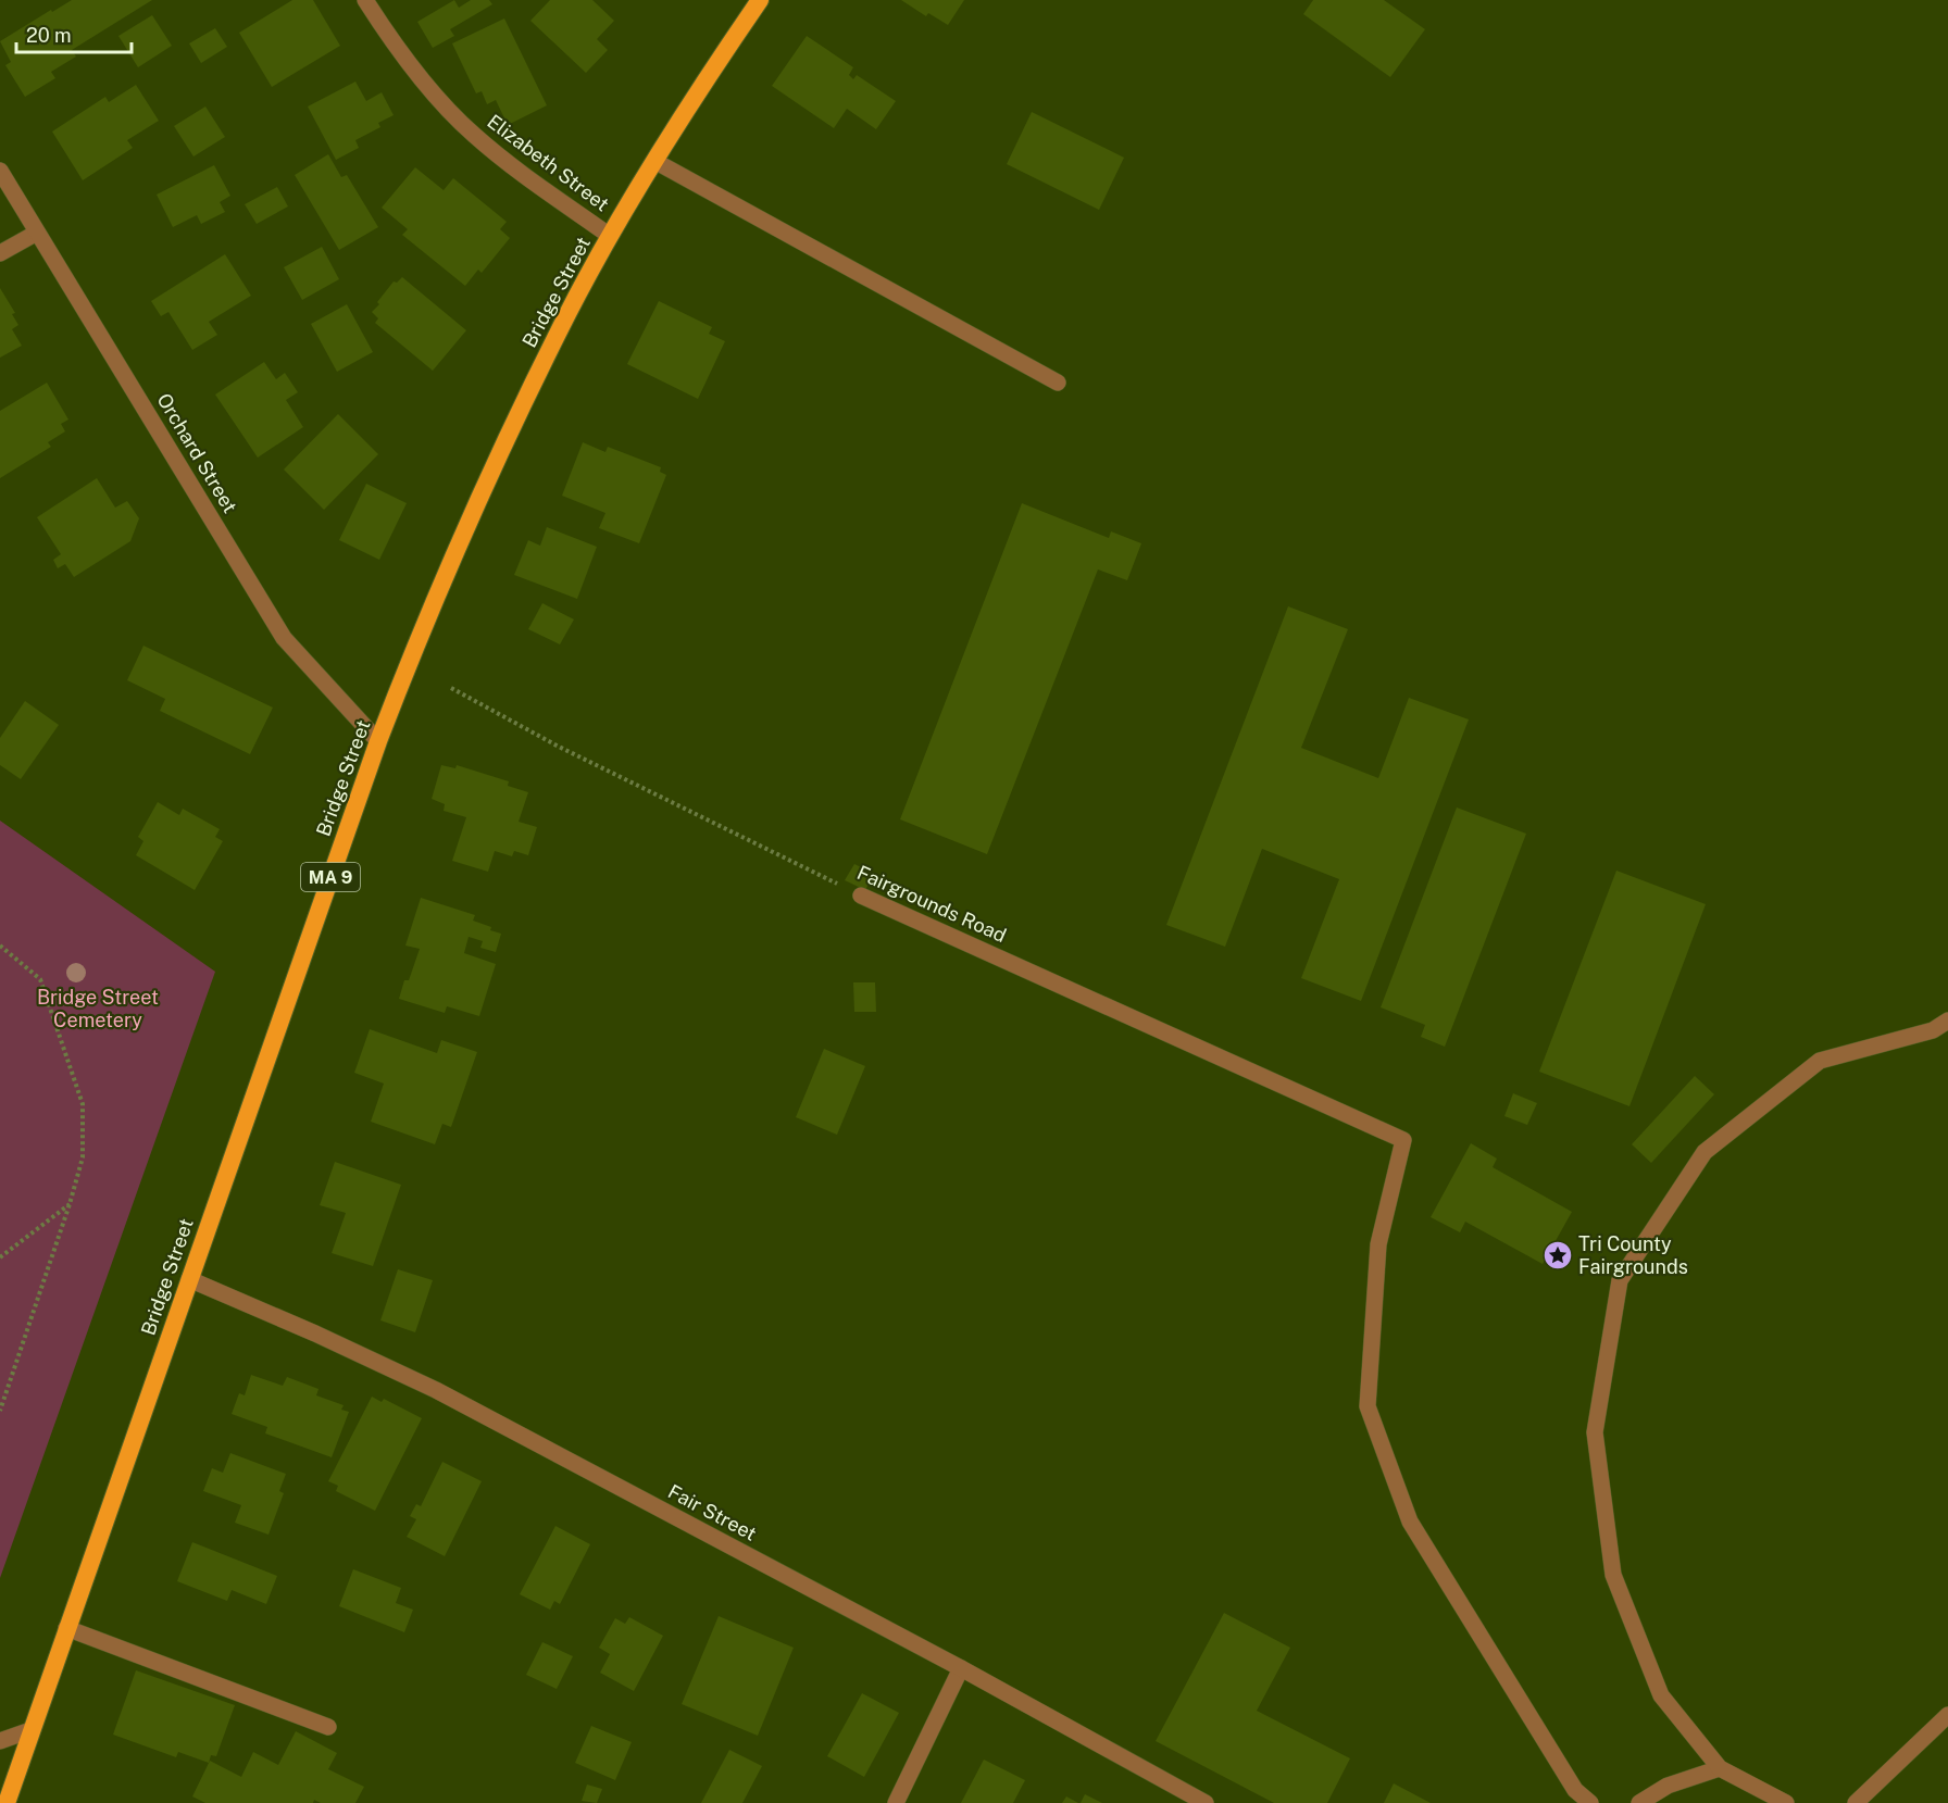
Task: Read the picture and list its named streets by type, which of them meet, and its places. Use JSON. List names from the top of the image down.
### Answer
{
  "streets": {
    "highway": ["Bridge Street", "MA 9"],
    "street": [
      "Elizabeth Street",
      "Orchard Street",
      "Fairgrounds Road",
      "Fair Street"
    ]
  },
  "crossings": [
    ["Elizabeth Street", "Bridge Street"],
    ["Bridge Street", "Orchard Street"],
    ["Bridge Street", "Fair Street"]
  ],
  "parks": ["Bridge Street Cemetery"],
  "places": {
    "place": ["Tri County Fairgrounds"]
  },
  "scale_bar": "20 m"
}
